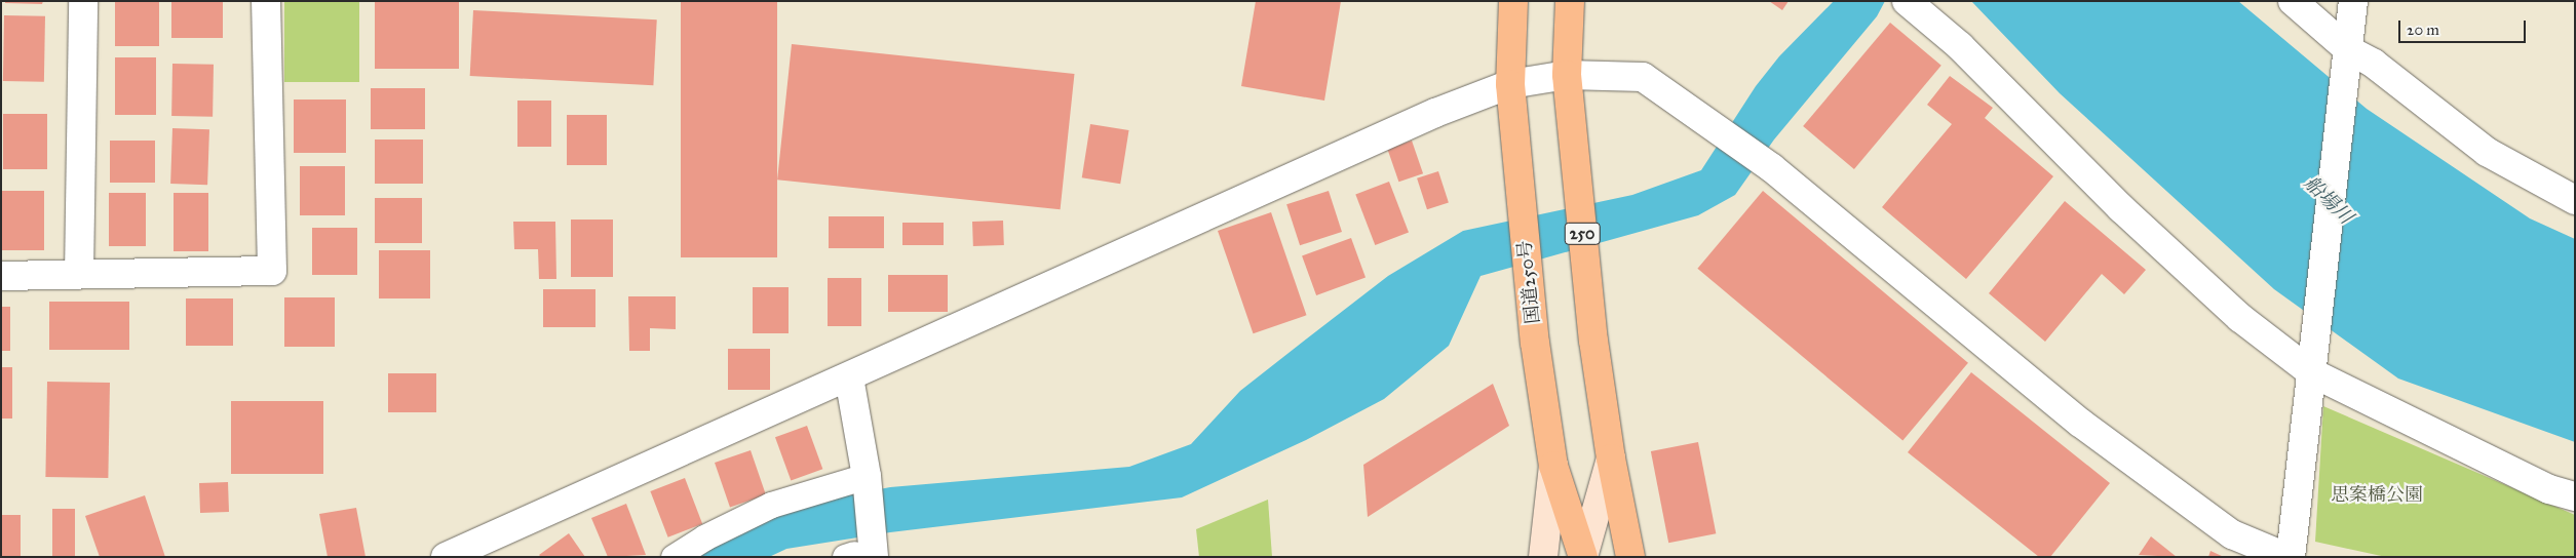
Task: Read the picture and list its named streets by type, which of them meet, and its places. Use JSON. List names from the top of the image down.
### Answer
{
  "streets": {
    "highway": ["250", "国道250号"]
  },
  "water": ["船場川"],
  "parks": ["思案橋公園"],
  "scale_bar": "20 m"
}
